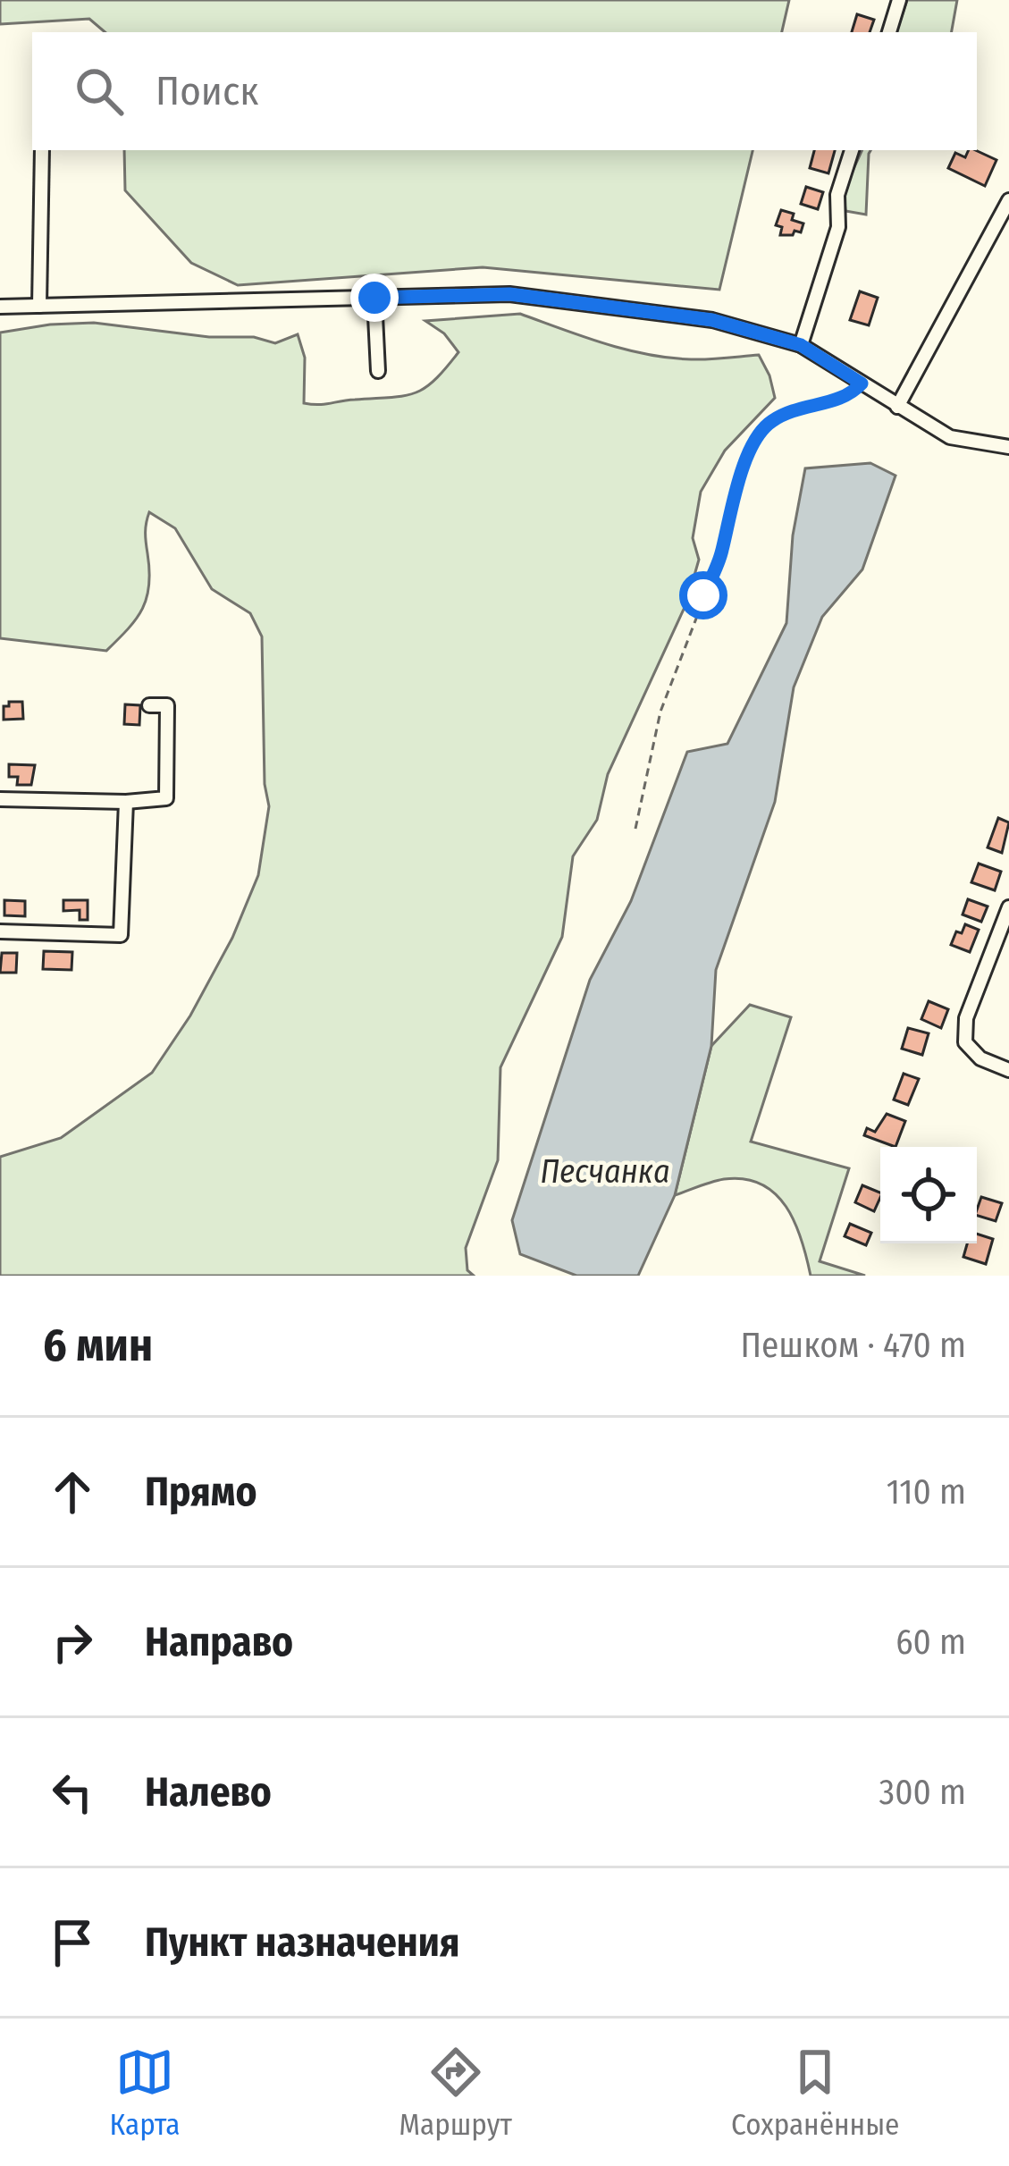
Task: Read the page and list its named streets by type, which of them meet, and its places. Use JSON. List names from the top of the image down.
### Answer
{
  "water": ["Песчанка"],
  "page": {
    "search": "Поиск",
    "heading": ["6 мин", "Пешком · 470 m"],
    "list": [
      ["Прямо", "110 m"],
      ["Направо", "60 m"],
      ["Налево", "300 m"],
      "Пункт назначения"
    ],
    "nav": ["Карта", "Маршрут", "Сохранённые"]
  }
}
